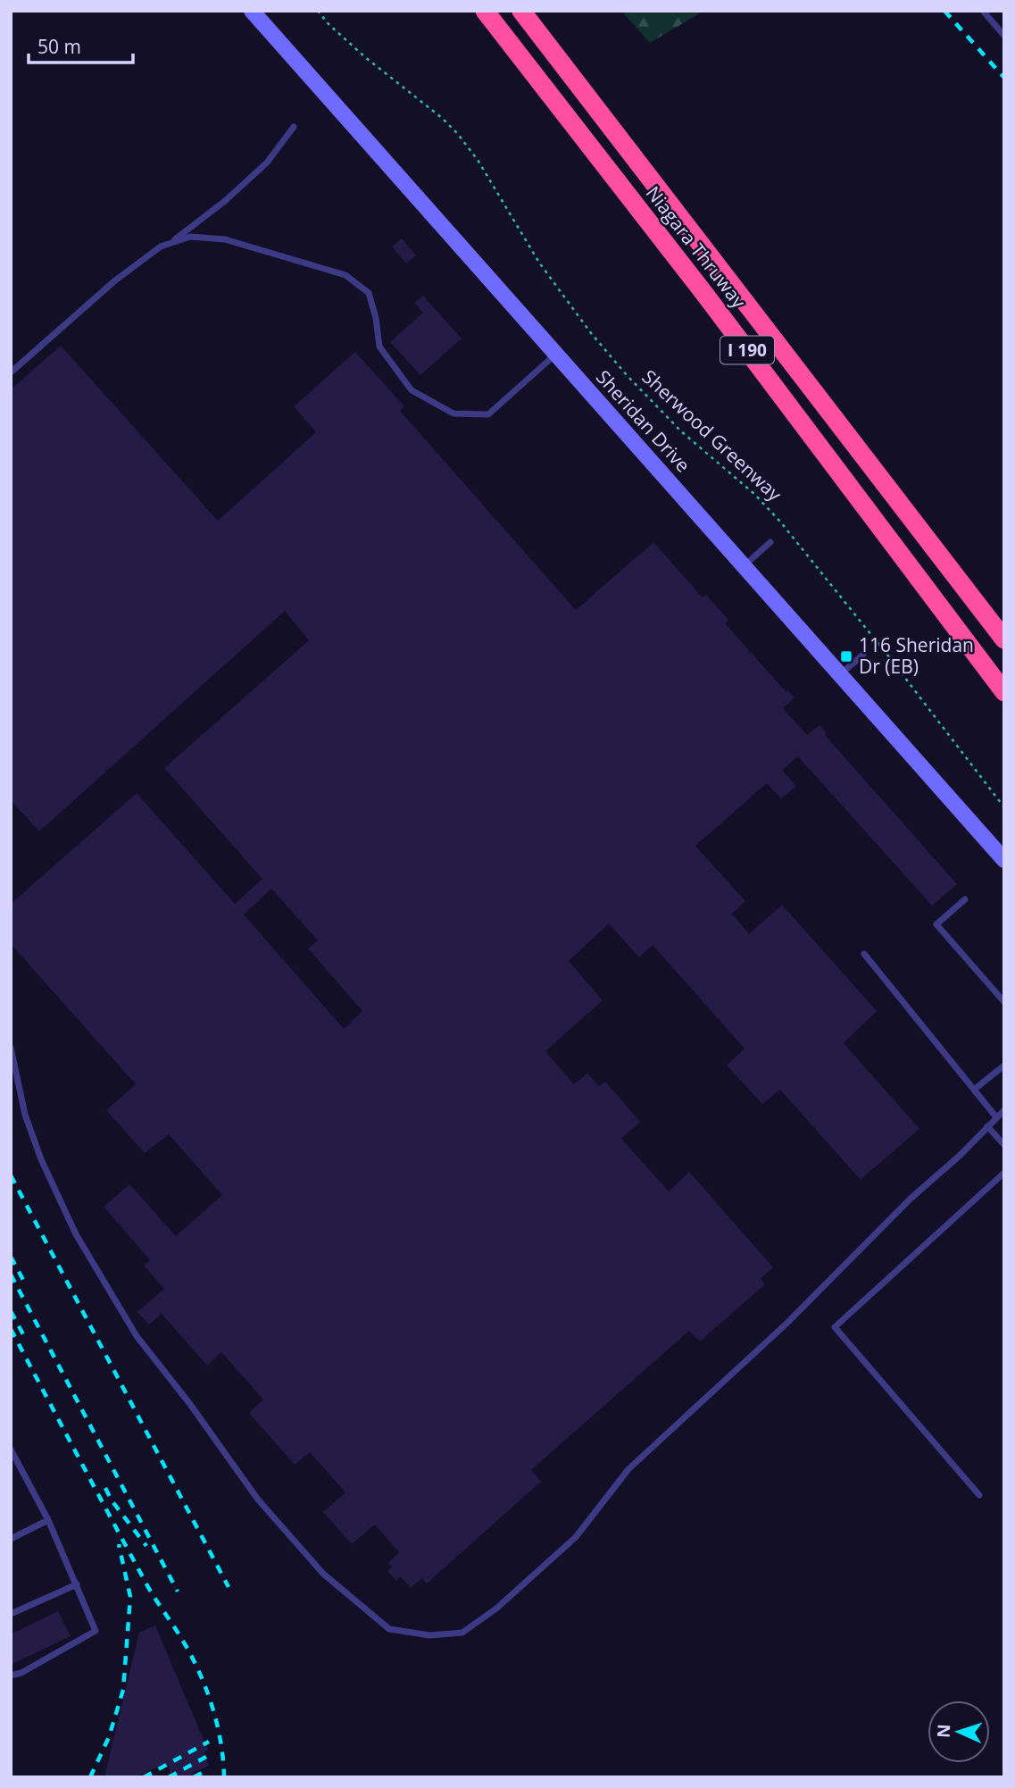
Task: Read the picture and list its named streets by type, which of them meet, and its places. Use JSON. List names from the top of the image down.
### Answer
{
  "streets": {
    "highway": ["Niagara Thruway", "I 190"],
    "main road": ["Sheridan Drive"],
    "path": ["Sherwood Greenway"]
  },
  "places": {
    "transit": ["116 Sheridan Dr (EB)"]
  },
  "scale_bar": "50 m",
  "north": "left"
}
